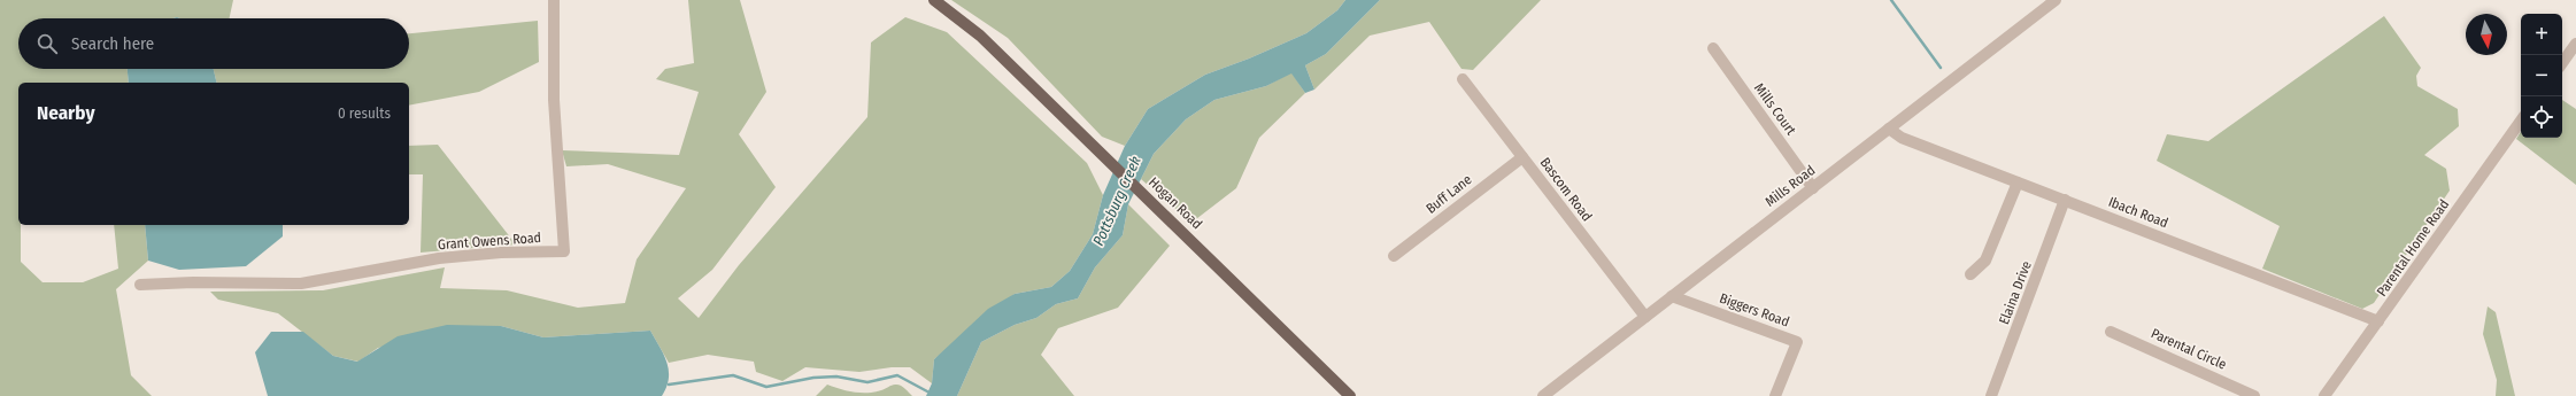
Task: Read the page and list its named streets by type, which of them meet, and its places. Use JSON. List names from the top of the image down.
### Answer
{
  "streets": {
    "main road": ["Hogan Road"],
    "street": [
      "Mills Court",
      "Mills Road",
      "Bascom Road",
      "Buff Lane",
      "Ibach Road",
      "Grant Owens Road",
      "Parental Home Road",
      "Elaina Drive",
      "Biggers Road",
      "Parental Circle"
    ]
  },
  "crossings": [
    ["Mills Court", "Mills Road"],
    ["Mills Road", "Bascom Road"],
    ["Mills Road", "Ibach Road"],
    ["Mills Road", "Biggers Road"],
    ["Bascom Road", "Buff Lane"],
    ["Ibach Road", "Parental Home Road"],
    ["Ibach Road", "Elaina Drive"]
  ],
  "water": ["Pottsburg Creek"],
  "north": "bottom",
  "page": {
    "map_buttons": ["+", "−"],
    "search": "Search here",
    "heading": ["Nearby", "0 results"]
  }
}
